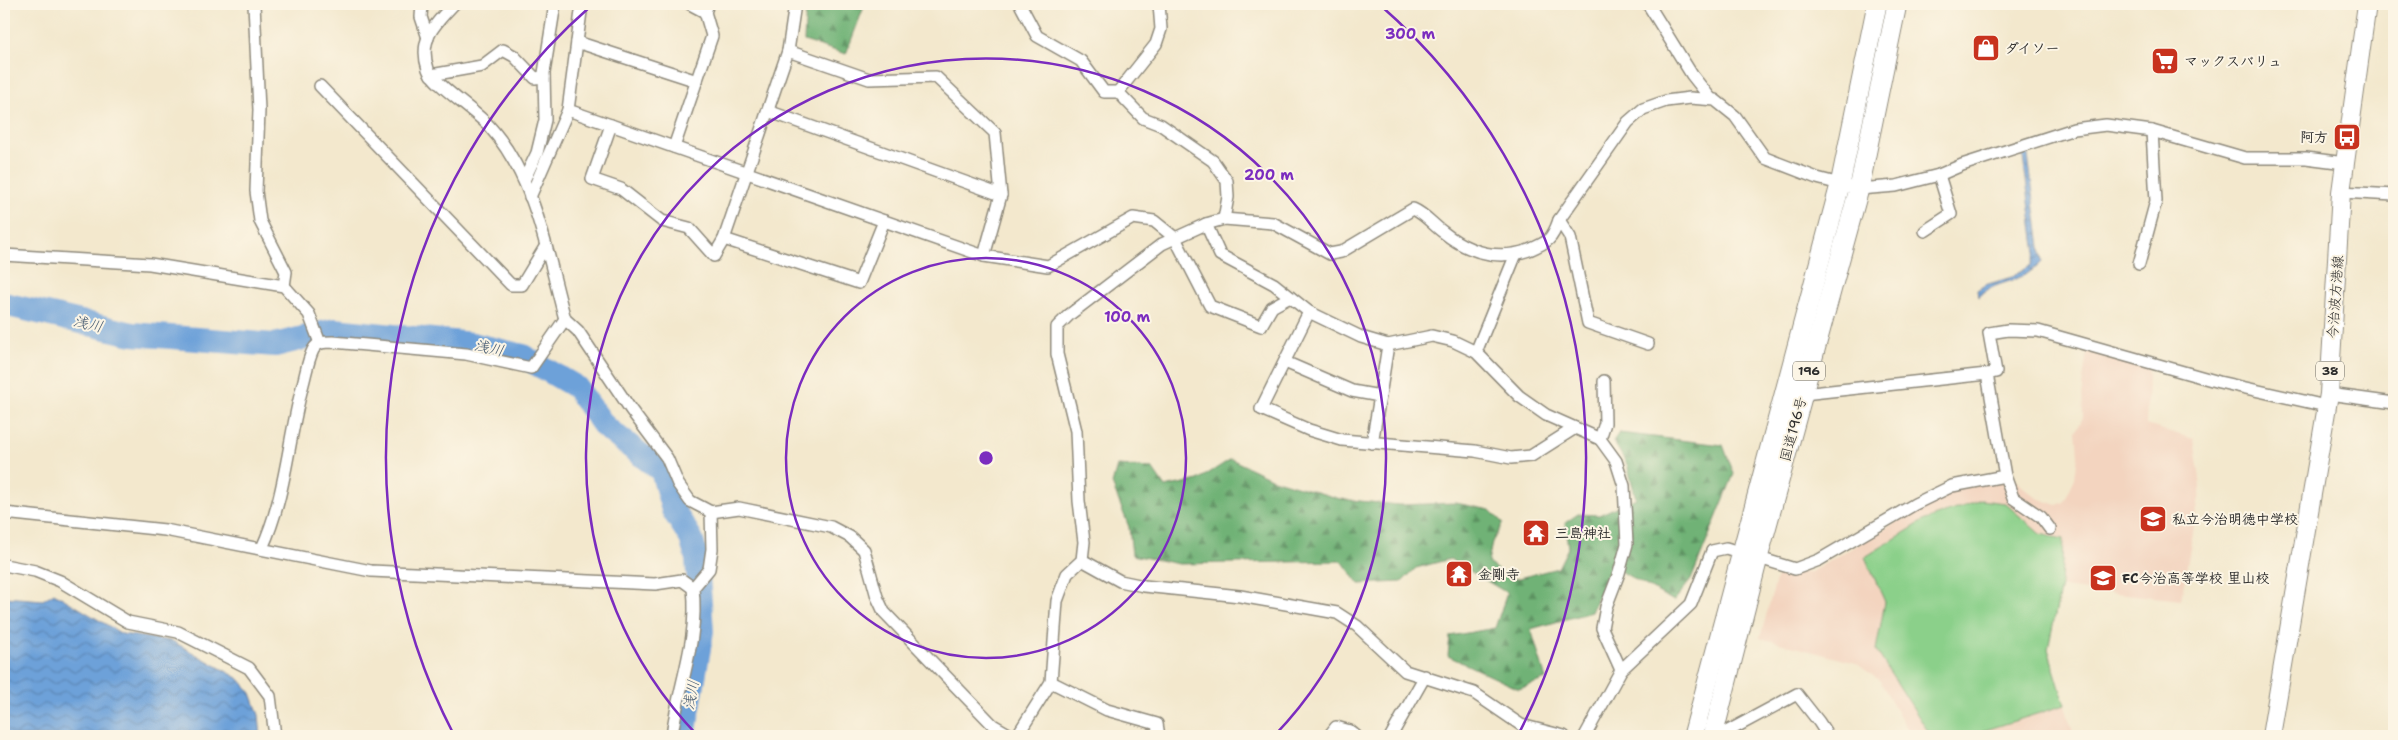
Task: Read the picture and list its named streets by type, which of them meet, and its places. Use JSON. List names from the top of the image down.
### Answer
{
  "streets": {
    "highway": ["196", "国道196号"],
    "main road": ["今治波方港線", "38"]
  },
  "water": ["浅川"],
  "places": {
    "shop": ["ダイソー"],
    "supermarket": ["マックスバリュ"],
    "bus stop": ["阿方"],
    "school or university": ["私立今治明徳中学校", "FC今治高等学校 里山校"],
    "temple": ["三島神社", "金剛寺"]
  },
  "rings": ["300 m", "200 m", "100 m"]
}
